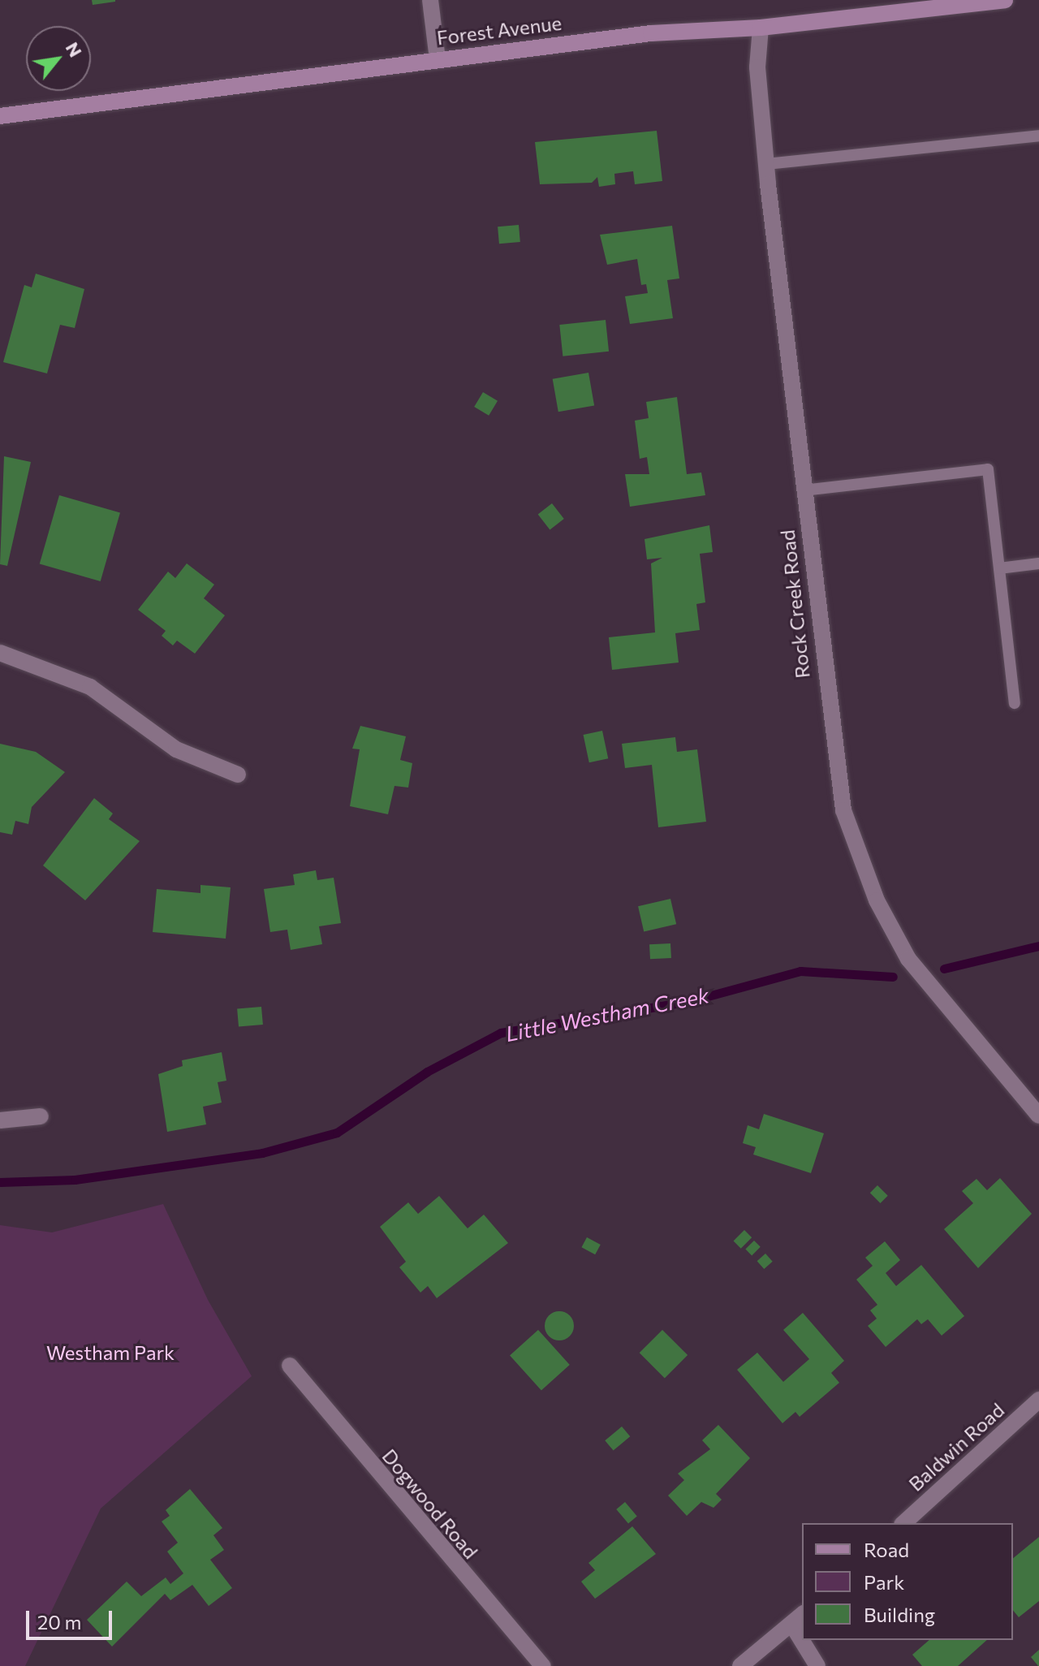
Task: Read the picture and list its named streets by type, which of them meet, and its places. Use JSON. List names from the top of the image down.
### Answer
{
  "streets": {
    "main road": ["Forest Avenue"],
    "street": ["Rock Creek Road", "Baldwin Road", "Dogwood Road"]
  },
  "crossings": [
    ["Forest Avenue", "Rock Creek Road"]
  ],
  "water": ["Little Westham Creek"],
  "parks": ["Westham Park"],
  "legend": ["Road", "Park", "Building"],
  "scale_bar": "20 m",
  "north": "top right"
}
